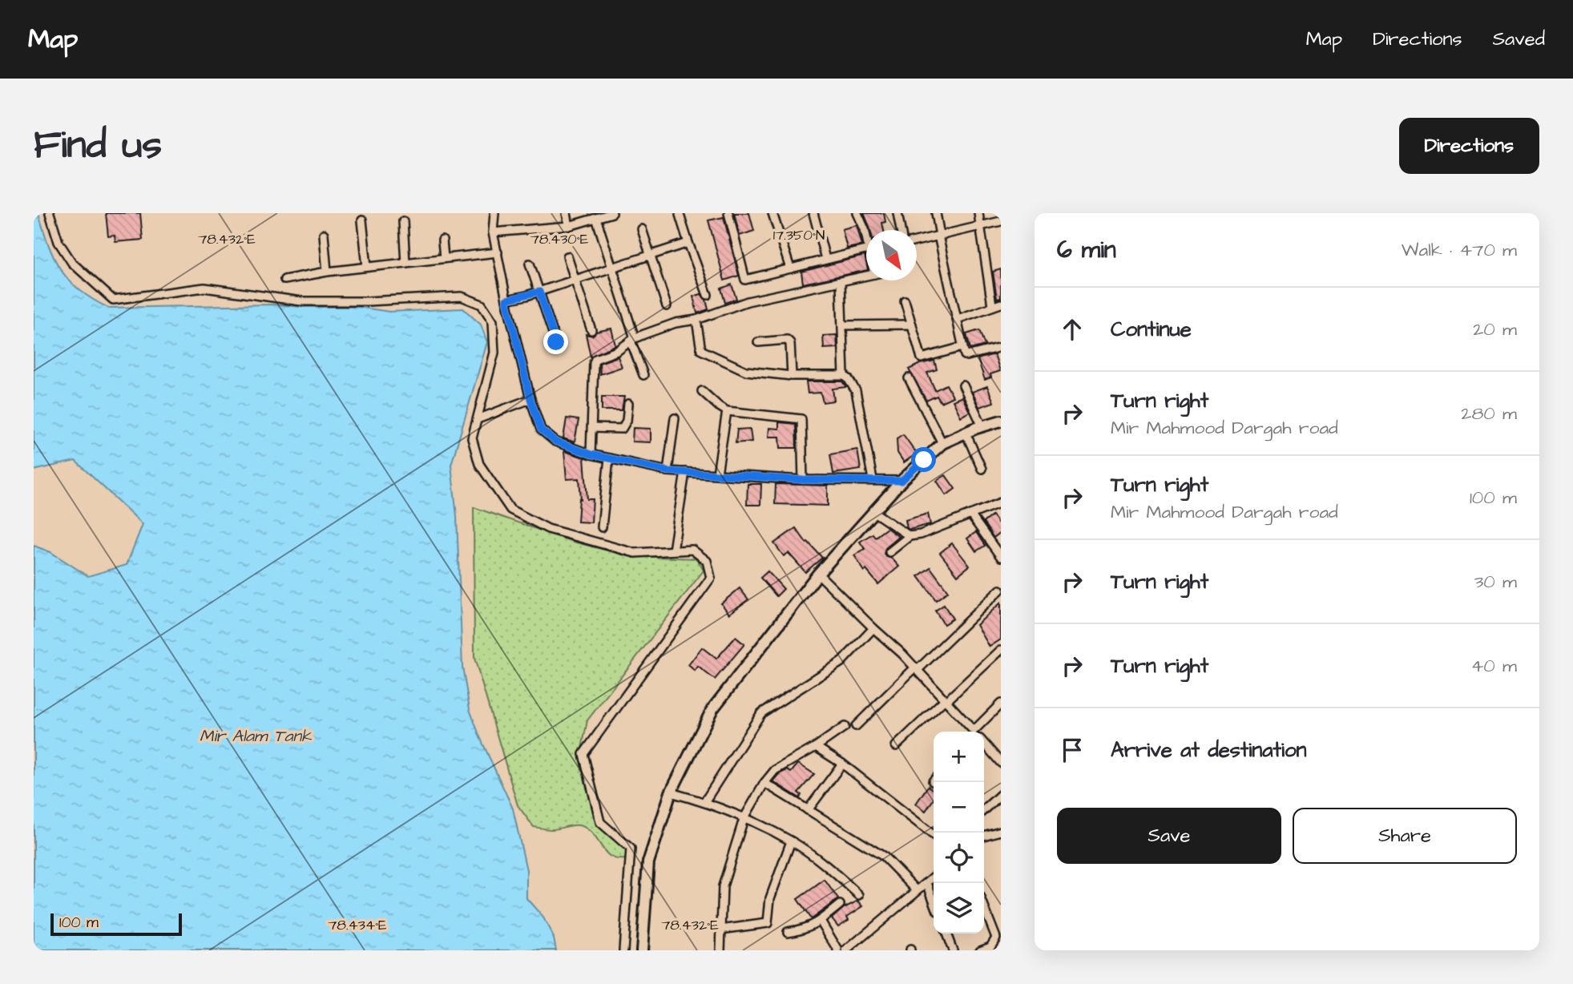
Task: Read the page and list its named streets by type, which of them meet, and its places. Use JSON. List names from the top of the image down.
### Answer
{
  "water": ["Mir Alam Tank"],
  "scale_bar": "100 m",
  "north": "bottom right",
  "page": {
    "header": "Map",
    "nav": ["Map", "Directions", "Saved"],
    "buttons": [
      "Directions",
      ["Save", "Share"]
    ],
    "title": "Find us",
    "heading": ["6 min", "Walk · 470 m"],
    "list": [
      ["Continue", "20 m"],
      ["Turn right", "Mir Mahmood Dargah road", "280 m"],
      ["Turn right", "Mir Mahmood Dargah road", "100 m"],
      ["Turn right", "30 m"],
      ["Turn right", "40 m"],
      "Arrive at destination"
    ],
    "map_buttons": ["+", "−"],
    "scale": "100 m"
  },
  "coordinates": [
    "17.350°N",
    "78.432°E",
    "78.430°E",
    "78.434°E"
  ]
}
